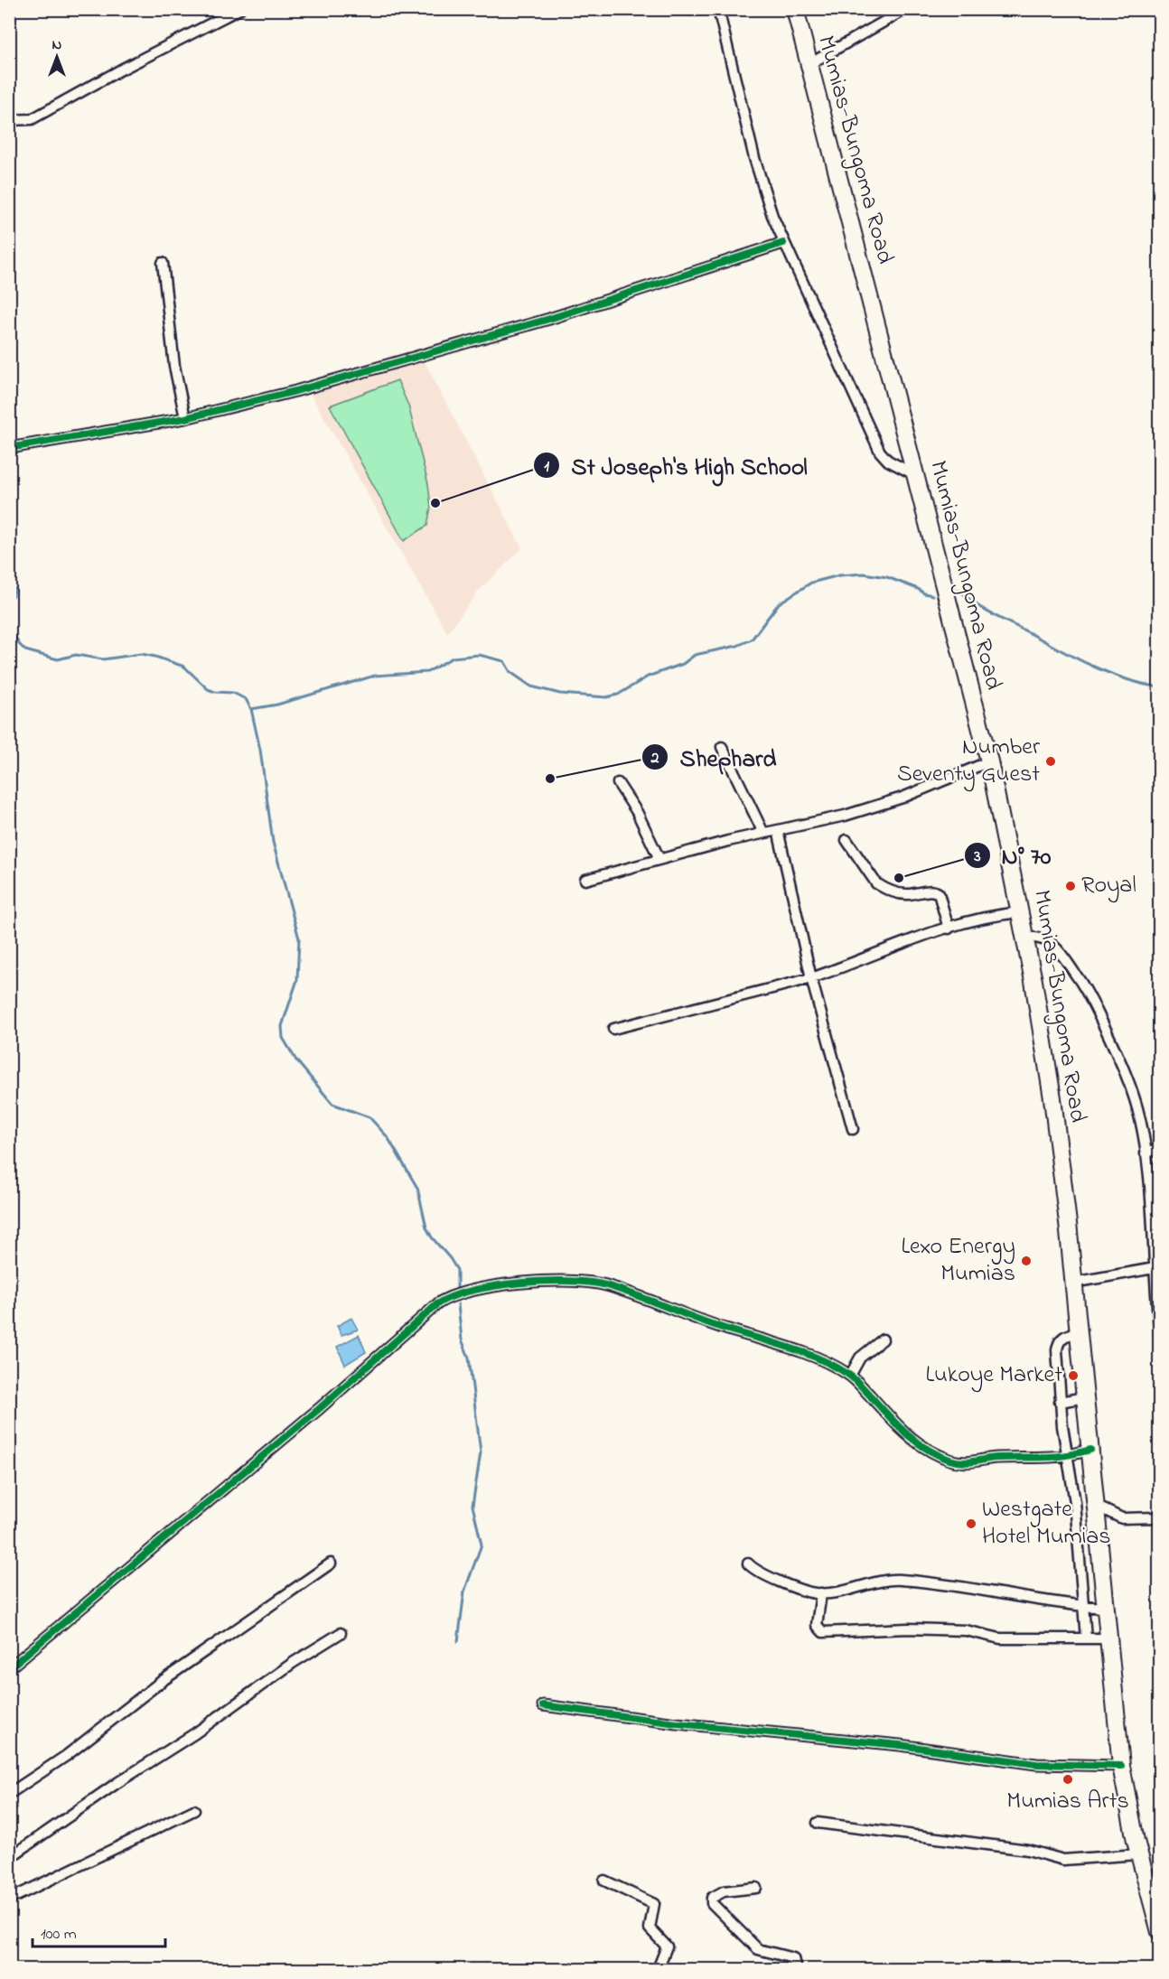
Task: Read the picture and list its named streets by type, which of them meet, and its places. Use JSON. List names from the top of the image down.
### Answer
{
  "streets": {
    "highway": ["Mumias-Bungoma Road"]
  },
  "places": [
    "St Joseph's High School",
    "Number Seventy Guest",
    "Shephard",
    "N° 70",
    "Royal",
    "Lexo Energy Mumias",
    "Lukoye Market",
    "Westgate Hotel Mumias",
    "Mumias Arts"
  ],
  "scale_bar": "100 m",
  "north": "top"
}
